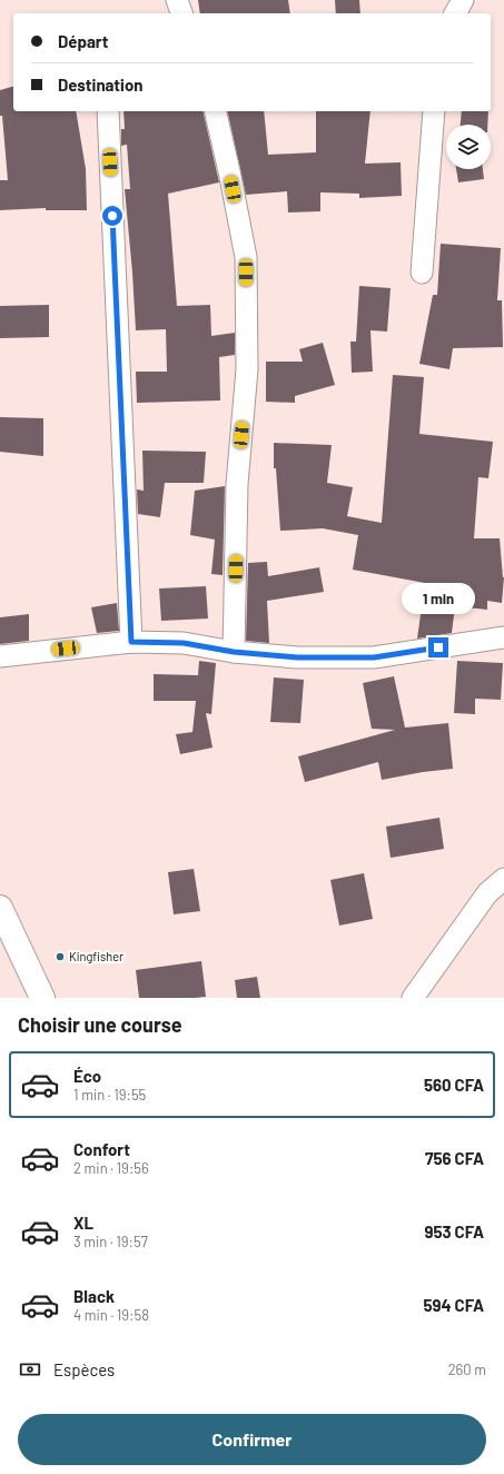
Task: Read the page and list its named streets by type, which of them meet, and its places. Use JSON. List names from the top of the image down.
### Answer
{
  "places": ["Kingfisher"],
  "page": {
    "banner": ["Départ", "Destination"],
    "bubble": "1 min",
    "heading": "Choisir une course",
    "list": [
      {
        "name": "Éco",
        "note": "1 min · 19:55",
        "value": "560 CFA"
      },
      {
        "name": "Confort",
        "note": "2 min · 19:56",
        "value": "756 CFA"
      },
      {
        "name": "XL",
        "note": "3 min · 19:57",
        "value": "953 CFA"
      },
      {
        "name": "Black",
        "note": "4 min · 19:58",
        "value": "594 CFA"
      }
    ],
    "pay": ["Espèces", "260 m"],
    "buttons": "Confirmer"
  }
}
